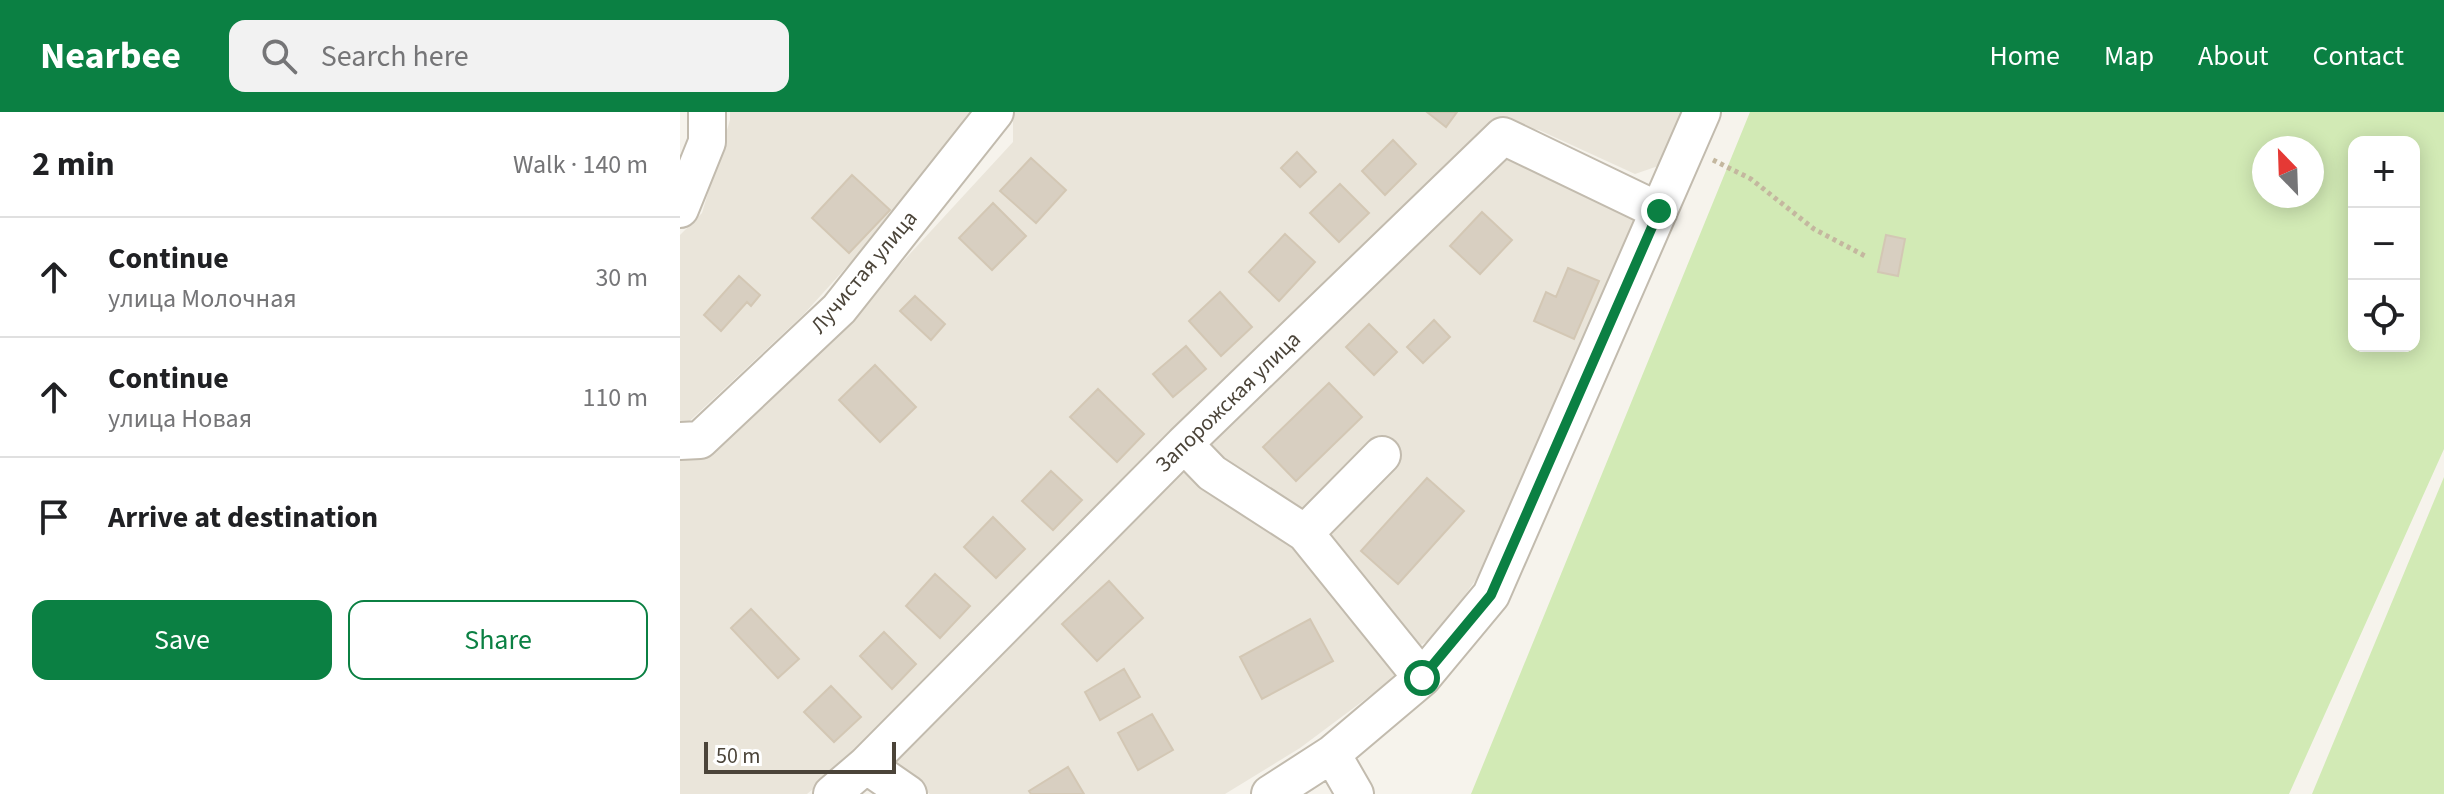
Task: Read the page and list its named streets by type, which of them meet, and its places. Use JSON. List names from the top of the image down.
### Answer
{
  "streets": {
    "street": ["Лучистая улица", "Запорожская улица"]
  },
  "scale_bar": "50 m",
  "north": "top left",
  "page": {
    "header": "Nearbee",
    "search": "Search here",
    "nav": [
      "Home",
      "Map",
      "About",
      "Contact"
    ],
    "heading": ["2 min", "Walk · 140 m"],
    "map_buttons": ["+", "−"],
    "list": [
      ["Continue", "улица Молочная", "30 m"],
      ["Continue", "улица Новая", "110 m"],
      "Arrive at destination"
    ],
    "buttons": ["Save", "Share"],
    "scale": "50 m"
  }
}
